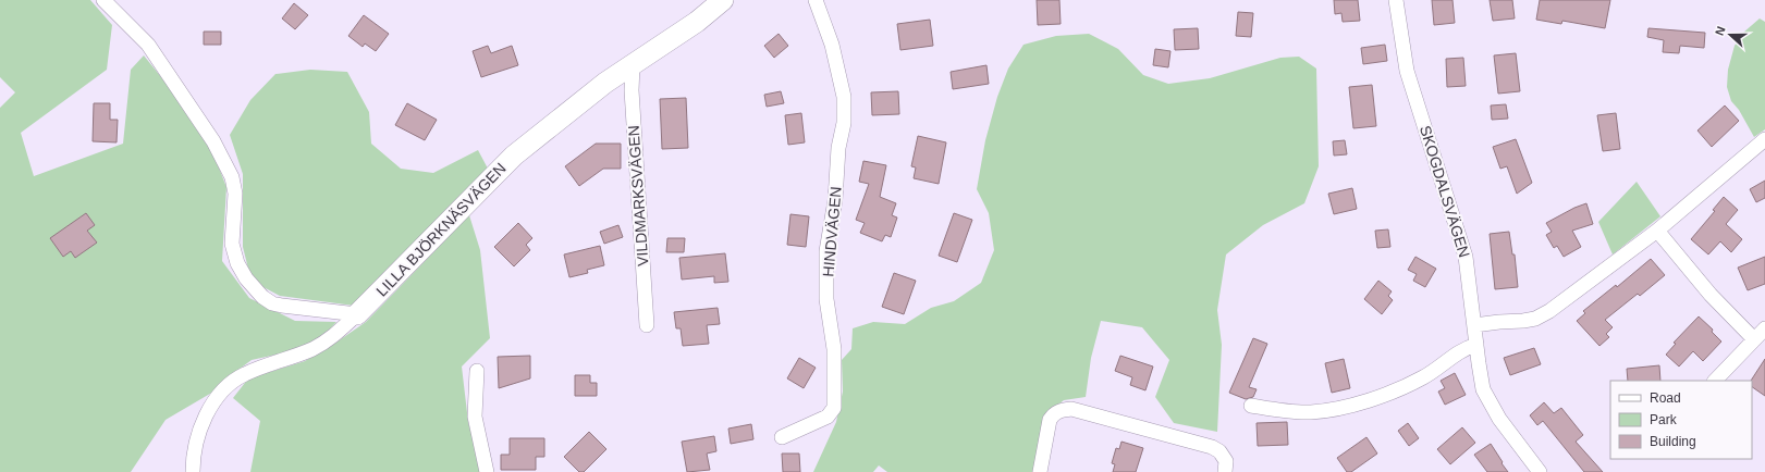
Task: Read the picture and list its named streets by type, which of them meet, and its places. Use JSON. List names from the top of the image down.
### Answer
{
  "streets": {
    "street": [
      "SKOGDALSVÄGEN",
      "VILDMARKSVÄGEN",
      "LILLA BJÖRKNÄSVÄGEN",
      "HINDVÄGEN"
    ]
  },
  "crossings": [
    ["VILDMARKSVÄGEN", "LILLA BJÖRKNÄSVÄGEN"]
  ],
  "legend": ["Road", "Park", "Building"],
  "north": "left"
}
